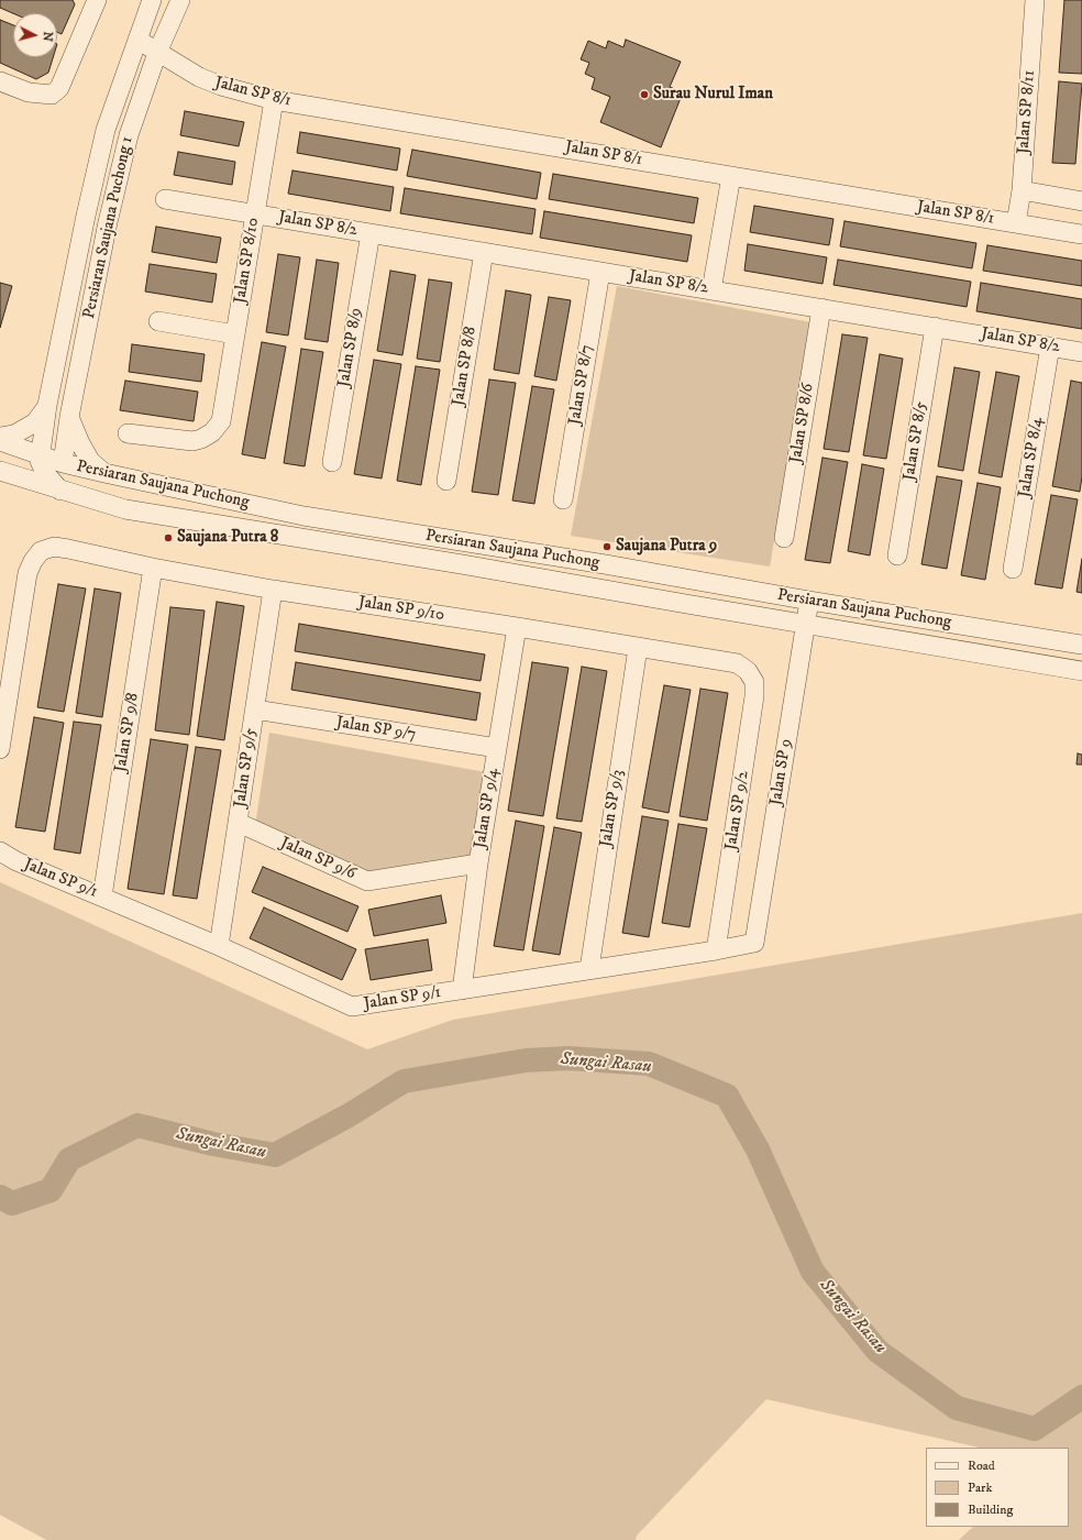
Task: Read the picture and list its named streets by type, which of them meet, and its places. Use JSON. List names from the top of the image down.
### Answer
{
  "streets": {
    "street": [
      "Jalan SP 8/1",
      "Jalan SP 8/11",
      "Jalan SP 8/2",
      "Persiaran Saujana Puchong 1",
      "Jalan SP 8/10",
      "Jalan SP 8/9",
      "Jalan SP 8/8",
      "Jalan SP 8/7",
      "Jalan SP 8/6",
      "Jalan SP 8/5",
      "Jalan SP 8/4",
      "Persiaran Saujana Puchong",
      "Jalan SP 9/10",
      "Jalan SP 9/7",
      "Jalan SP 9/8",
      "Jalan SP 9/5",
      "Jalan SP 9",
      "Jalan SP 9/4",
      "Jalan SP 9/3",
      "Jalan SP 9/2",
      "Jalan SP 9/6",
      "Jalan SP 9/1"
    ]
  },
  "crossings": [
    ["Jalan SP 8/1", "Jalan SP 8/11"],
    ["Jalan SP 8/1", "Persiaran Saujana Puchong 1"],
    ["Jalan SP 8/1", "Jalan SP 8/10"],
    ["Jalan SP 8/2", "Jalan SP 8/10"],
    ["Jalan SP 8/2", "Jalan SP 8/9"],
    ["Jalan SP 8/2", "Jalan SP 8/8"],
    ["Jalan SP 8/2", "Jalan SP 8/7"],
    ["Jalan SP 8/2", "Jalan SP 8/6"],
    ["Jalan SP 8/2", "Jalan SP 8/5"],
    ["Jalan SP 8/2", "Jalan SP 8/4"],
    ["Persiaran Saujana Puchong 1", "Persiaran Saujana Puchong"],
    ["Persiaran Saujana Puchong", "Jalan SP 9"],
    ["Jalan SP 9/10", "Jalan SP 9/8"],
    ["Jalan SP 9/10", "Jalan SP 9/5"],
    ["Jalan SP 9/10", "Jalan SP 9/4"],
    ["Jalan SP 9/10", "Jalan SP 9/3"],
    ["Jalan SP 9/10", "Jalan SP 9/2"],
    ["Jalan SP 9/7", "Jalan SP 9/5"],
    ["Jalan SP 9/7", "Jalan SP 9/4"],
    ["Jalan SP 9/8", "Jalan SP 9/1"],
    ["Jalan SP 9/5", "Jalan SP 9/6"],
    ["Jalan SP 9/5", "Jalan SP 9/1"],
    ["Jalan SP 9", "Jalan SP 9/1"],
    ["Jalan SP 9/4", "Jalan SP 9/6"],
    ["Jalan SP 9/4", "Jalan SP 9/1"],
    ["Jalan SP 9/3", "Jalan SP 9/1"],
    ["Jalan SP 9/2", "Jalan SP 9/1"]
  ],
  "water": ["Sungai Rasau"],
  "places": ["Surau Nurul Iman", "Saujana Putra 8", "Saujana Putra 9"],
  "legend": ["Road", "Park", "Building"],
  "north": "right"
}
